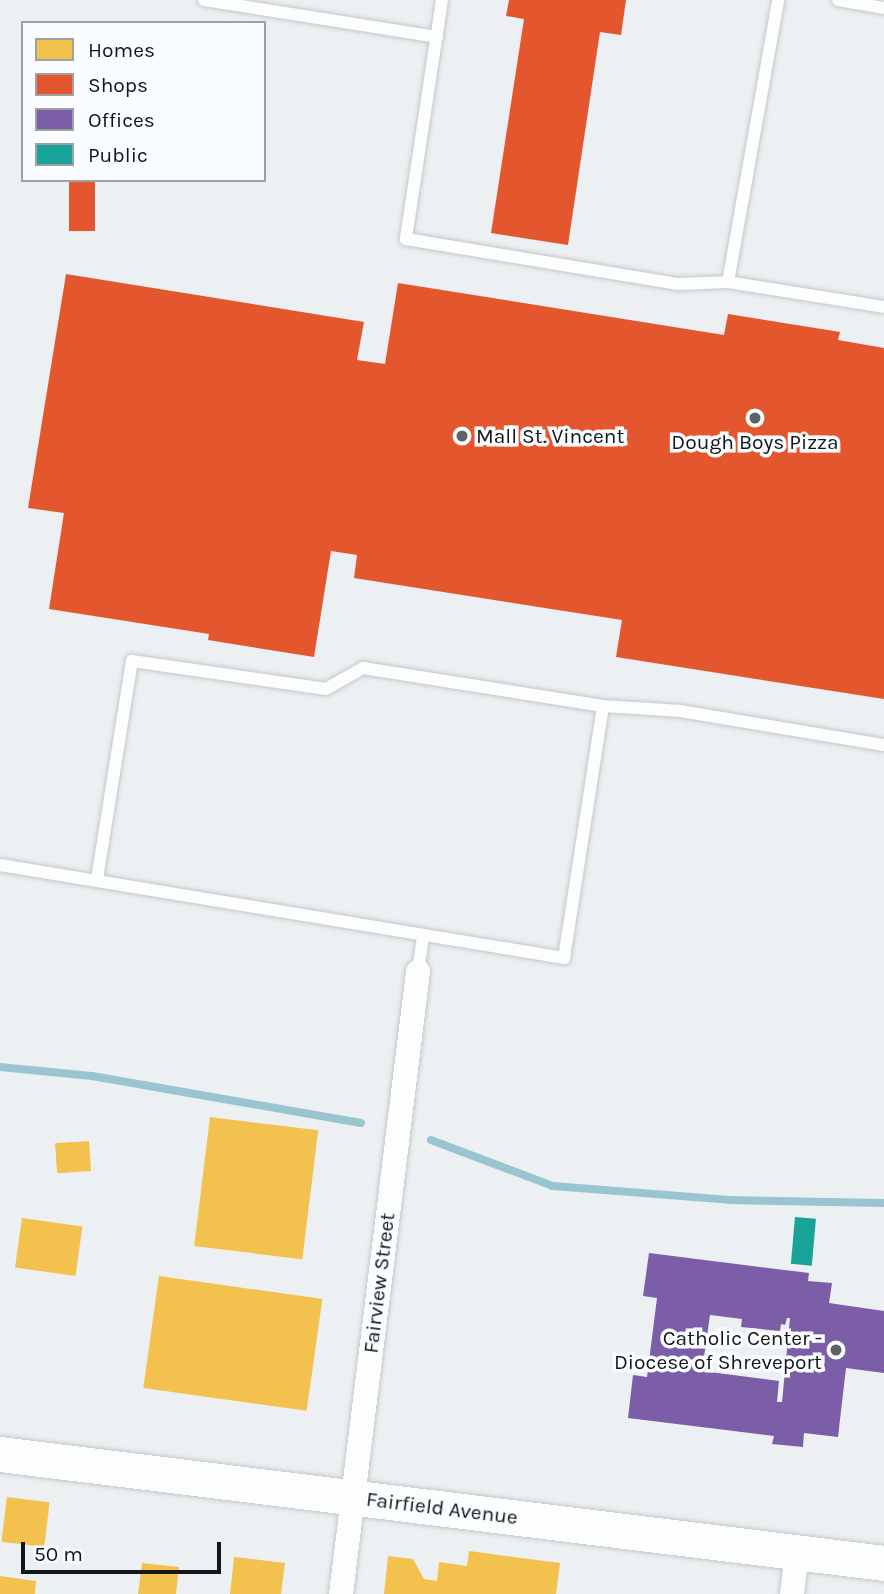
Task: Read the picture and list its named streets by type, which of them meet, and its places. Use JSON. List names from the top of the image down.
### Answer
{
  "streets": {
    "street": ["Fairview Street", "Fairfield Avenue"]
  },
  "crossings": [
    ["Fairview Street", "Fairfield Avenue"]
  ],
  "places": ["Dough Boys Pizza", "Mall St. Vincent", "Catholic Center - Diocese of Shreveport"],
  "legend": [
    "Homes",
    "Shops",
    "Offices",
    "Public"
  ],
  "scale_bar": "50 m"
}
